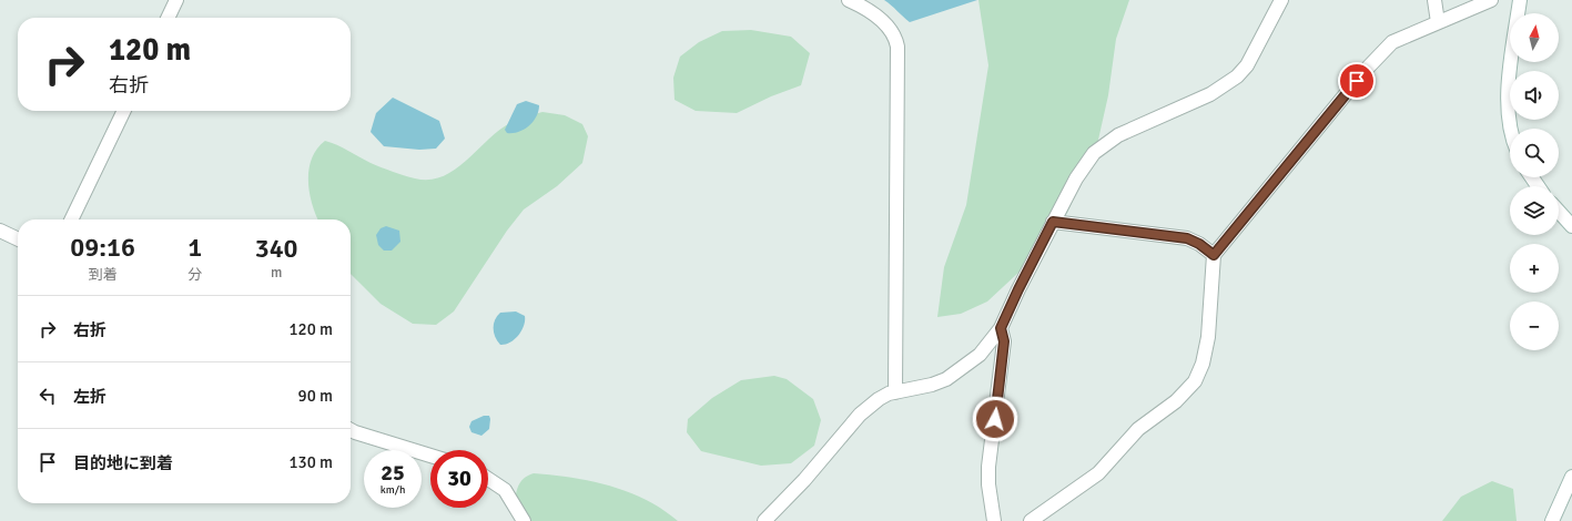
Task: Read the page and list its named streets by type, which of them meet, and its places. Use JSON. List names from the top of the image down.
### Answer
{
  "north": "top",
  "page": {
    "map_buttons": ["+", "−"],
    "turn": ["120 m", "右折"],
    "eta": [
      "09:16",
      "到着",
      "1",
      "分",
      "340",
      "m"
    ],
    "list": [
      {
        "name": "右折",
        "value": "120 m"
      },
      {
        "name": "左折",
        "value": "90 m"
      },
      {
        "name": "目的地に到着",
        "value": "130 m"
      }
    ],
    "speed": "25 km/h",
    "limit": "30"
  }
}
